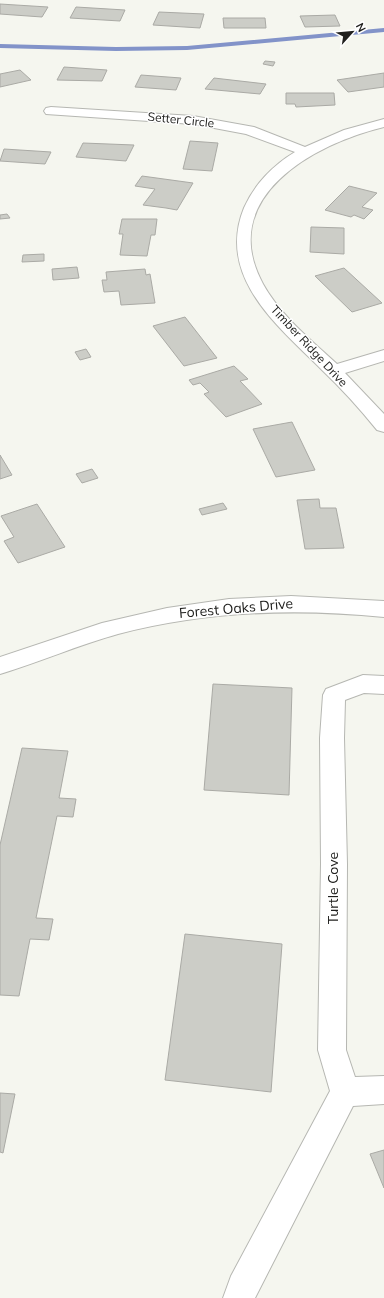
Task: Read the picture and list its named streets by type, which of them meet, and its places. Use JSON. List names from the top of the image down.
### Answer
{
  "streets": {
    "street": [
      "Setter Circle",
      "Timber Ridge Drive",
      "Forest Oaks Drive",
      "Turtle Cove"
    ]
  },
  "crossings": [
    ["Setter Circle", "Timber Ridge Drive"]
  ],
  "north": "top right"
}
